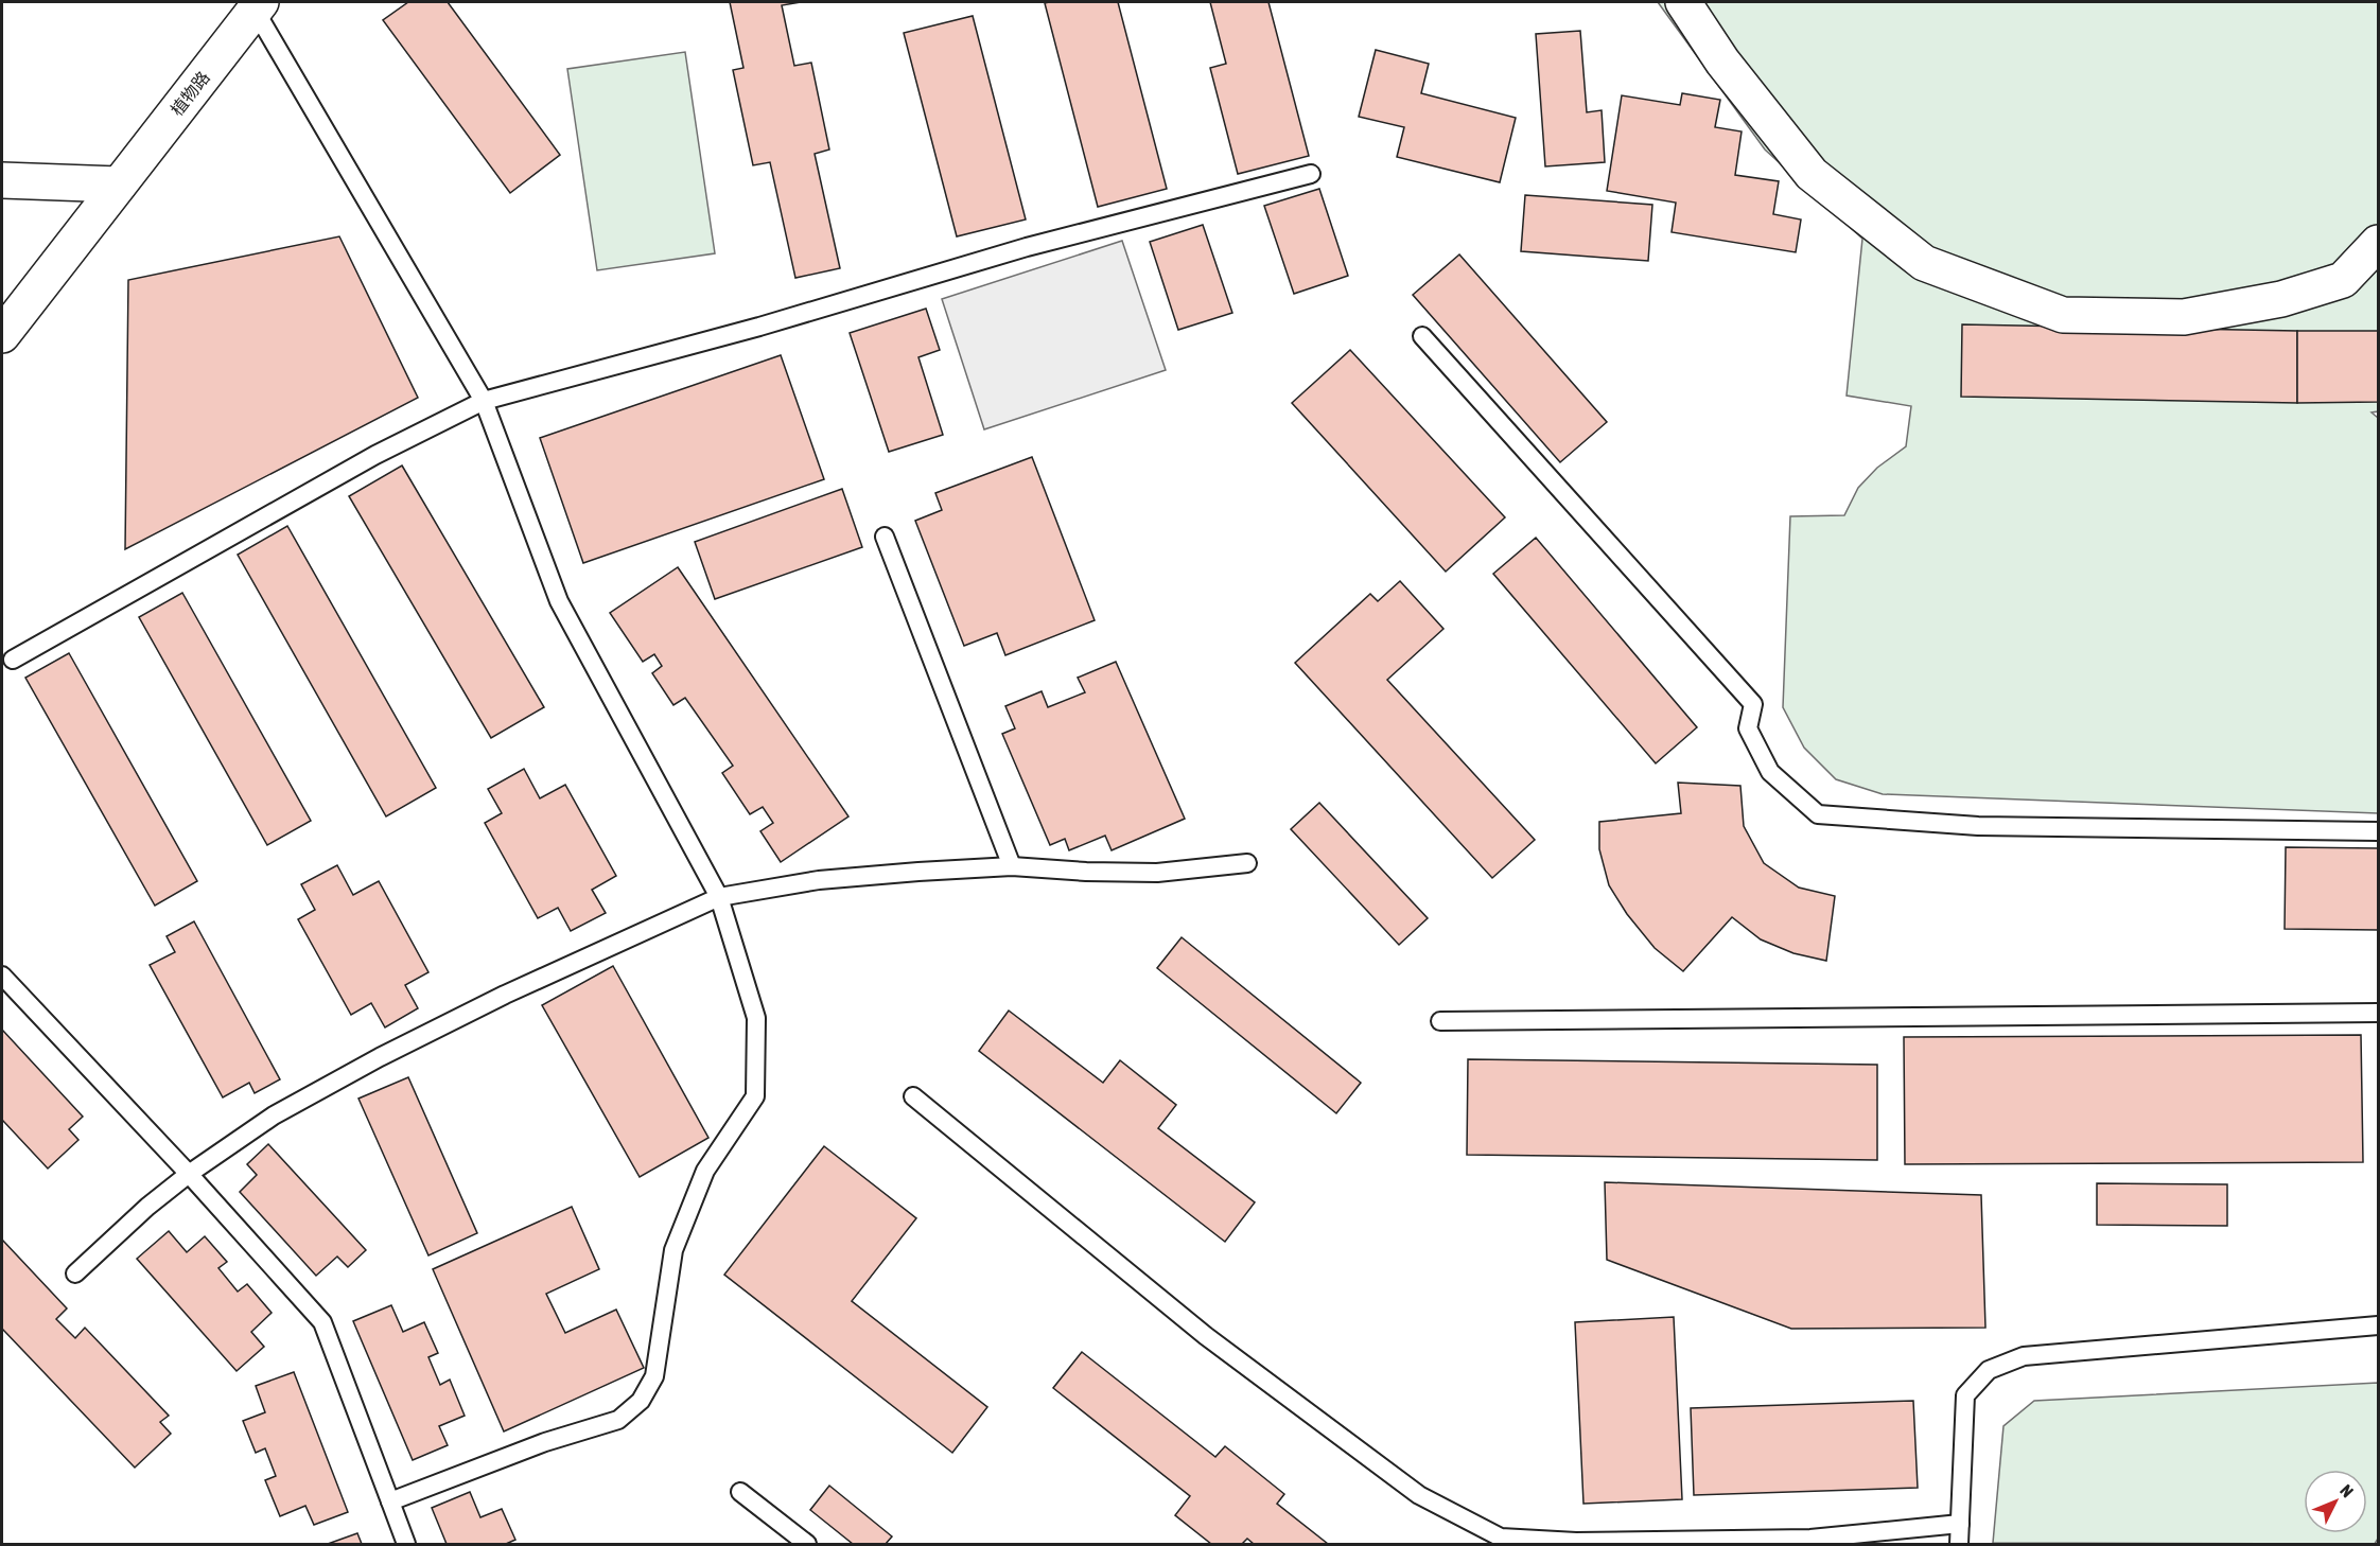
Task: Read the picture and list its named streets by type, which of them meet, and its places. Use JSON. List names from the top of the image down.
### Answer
{
  "streets": {
    "street": ["植物路"]
  },
  "north": "top right"
}
